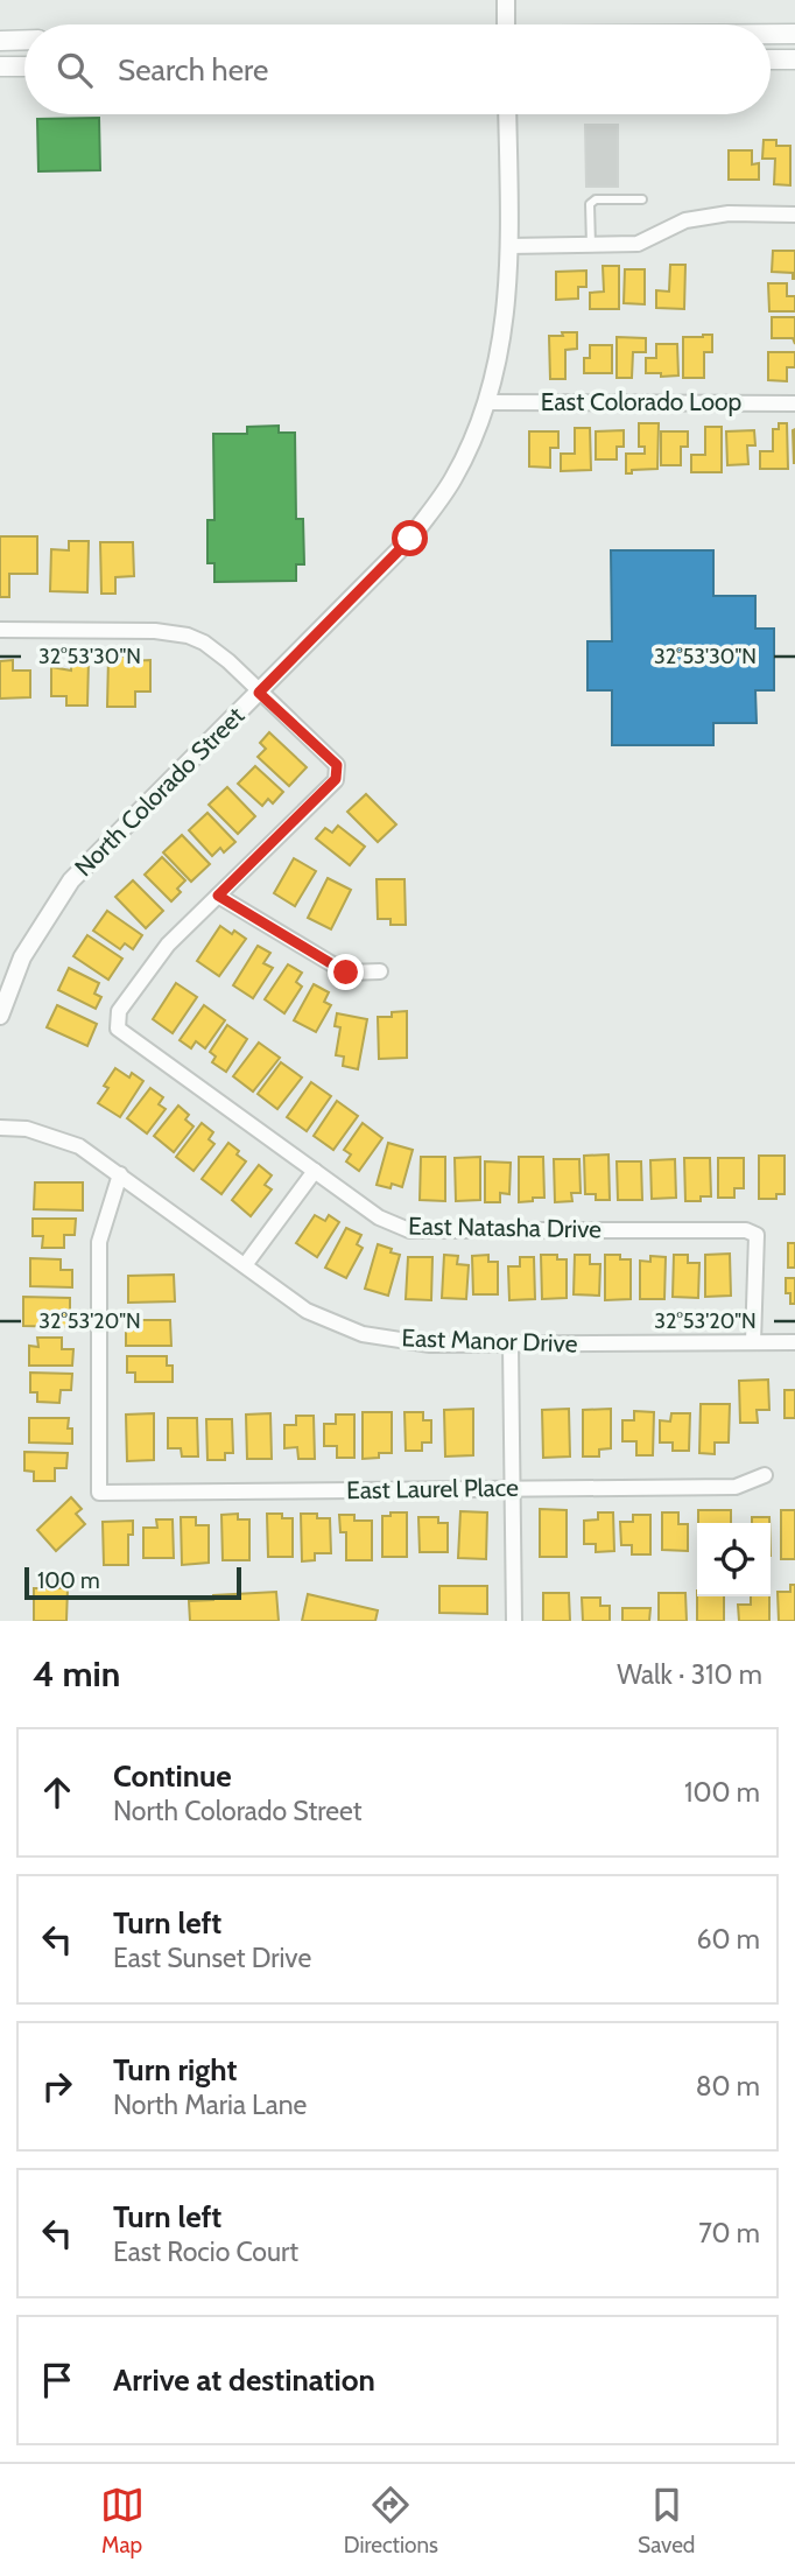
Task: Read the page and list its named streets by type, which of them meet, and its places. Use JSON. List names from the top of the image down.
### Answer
{
  "streets": {
    "street": [
      "East Colorado Loop",
      "North Colorado Street",
      "East Natasha Drive",
      "East Manor Drive",
      "East Laurel Place"
    ]
  },
  "crossings": [
    ["East Colorado Loop", "North Colorado Street"],
    ["East Natasha Drive", "East Manor Drive"],
    ["East Manor Drive", "East Laurel Place"]
  ],
  "scale_bar": "100 m",
  "page": {
    "search": "Search here",
    "scale": "100 m",
    "heading": ["4 min", "Walk · 310 m"],
    "list": [
      ["Continue", "North Colorado Street", "100 m"],
      ["Turn left", "East Sunset Drive", "60 m"],
      ["Turn right", "North Maria Lane", "80 m"],
      ["Turn left", "East Rocio Court", "70 m"],
      "Arrive at destination"
    ],
    "nav": ["Map", "Directions", "Saved"]
  },
  "coordinates": ["32°53'30\"N", "32°53'20\"N"]
}
